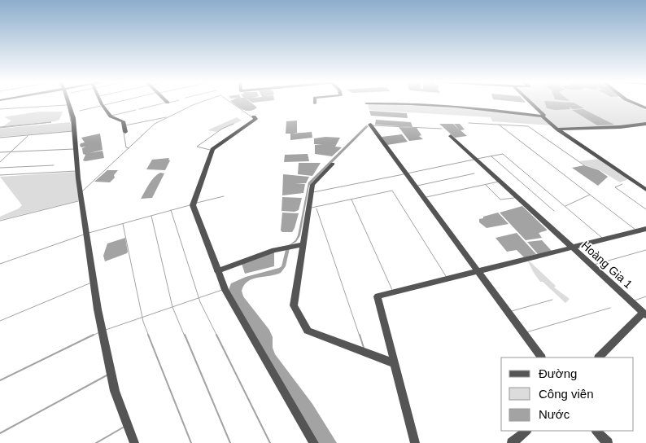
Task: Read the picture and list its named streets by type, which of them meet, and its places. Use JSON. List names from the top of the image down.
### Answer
{
  "streets": {
    "street": ["Hoàng Gia 1"]
  },
  "legend": ["Đường", "Công viên", "Nước"]
}
